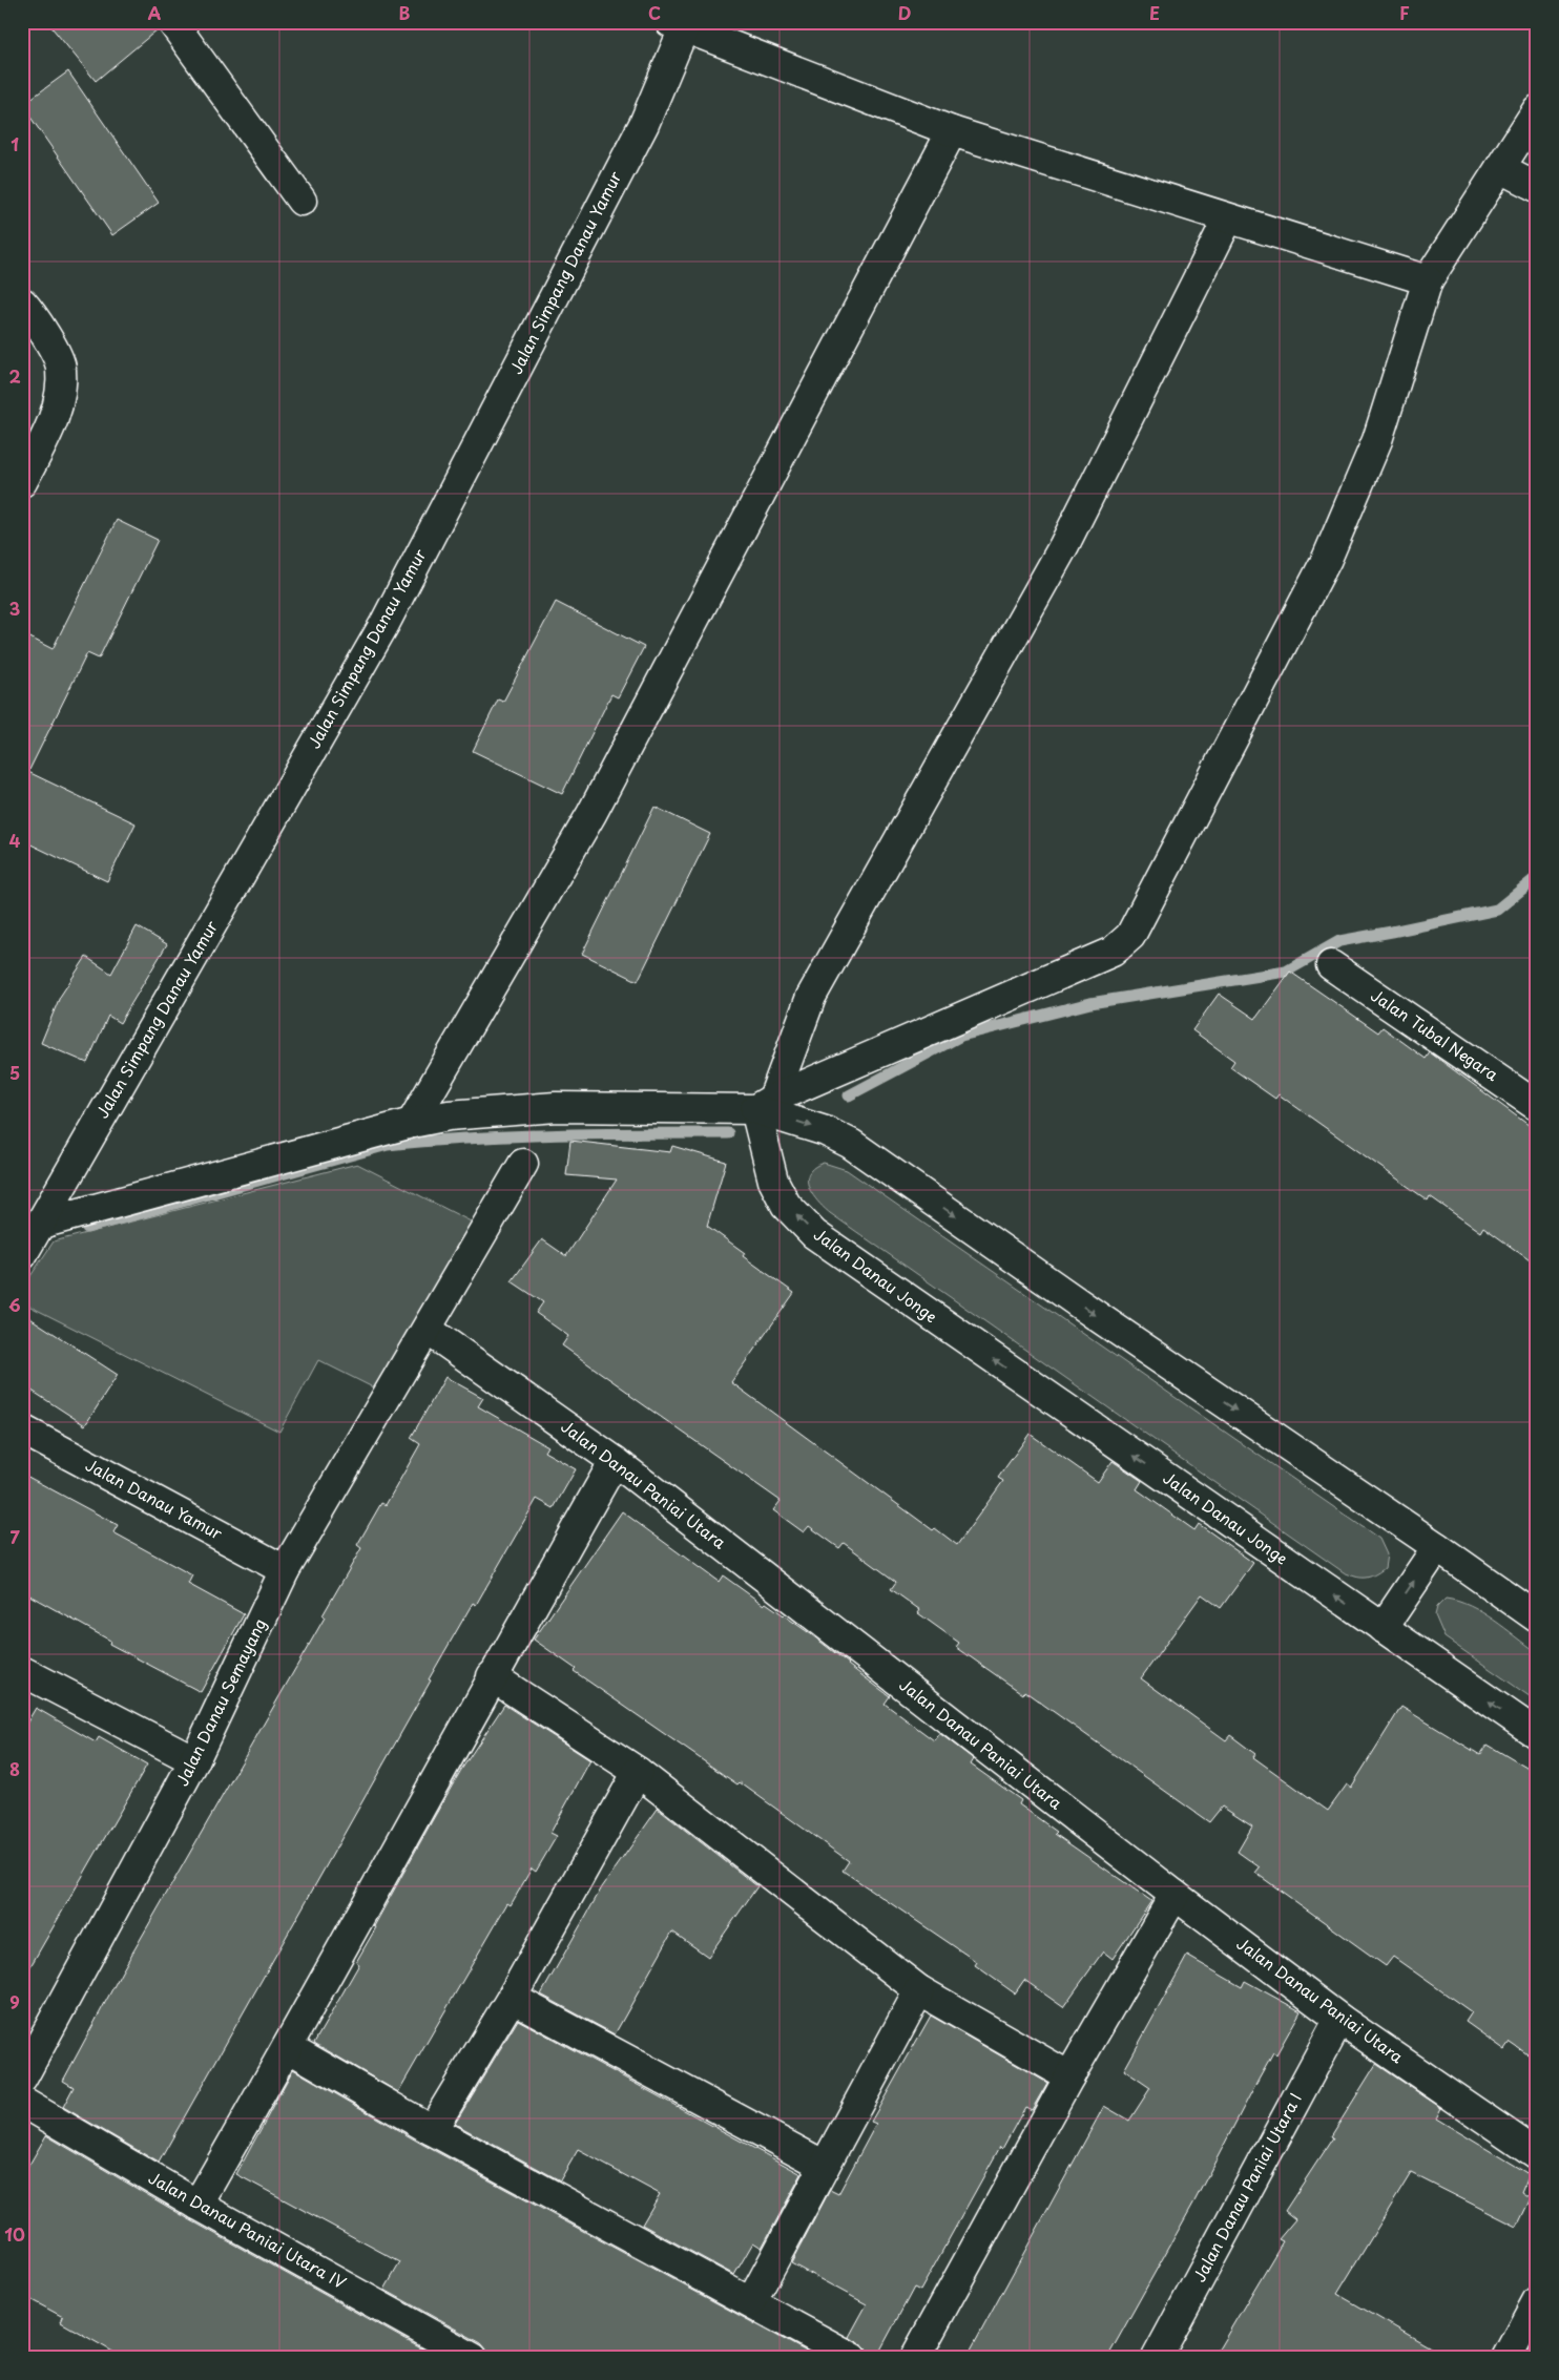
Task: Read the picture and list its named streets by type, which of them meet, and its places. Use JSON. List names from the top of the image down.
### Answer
{
  "streets": {
    "street": [
      "Jalan Simpang Danau Yamur",
      "Jalan Tubal Negara",
      "Jalan Danau Jonge",
      "Jalan Danau Paniai Utara",
      "Jalan Danau Yamur",
      "Jalan Danau Semayang",
      "Jalan Danau Paniai Utara I",
      "Jalan Danau Paniai Utara IV"
    ]
  },
  "crossings": [
    ["Jalan Danau Paniai Utara", "Jalan Danau Semayang"],
    ["Jalan Danau Paniai Utara", "Jalan Danau Paniai Utara I"],
    ["Jalan Danau Yamur", "Jalan Danau Semayang"]
  ],
  "grid": {
    "columns": [
      "A",
      "B",
      "C",
      "D",
      "E",
      "F"
    ],
    "rows": [
      "1",
      "2",
      "3",
      "4",
      "5",
      "6",
      "7",
      "8",
      "9",
      "10"
    ]
  }
}
